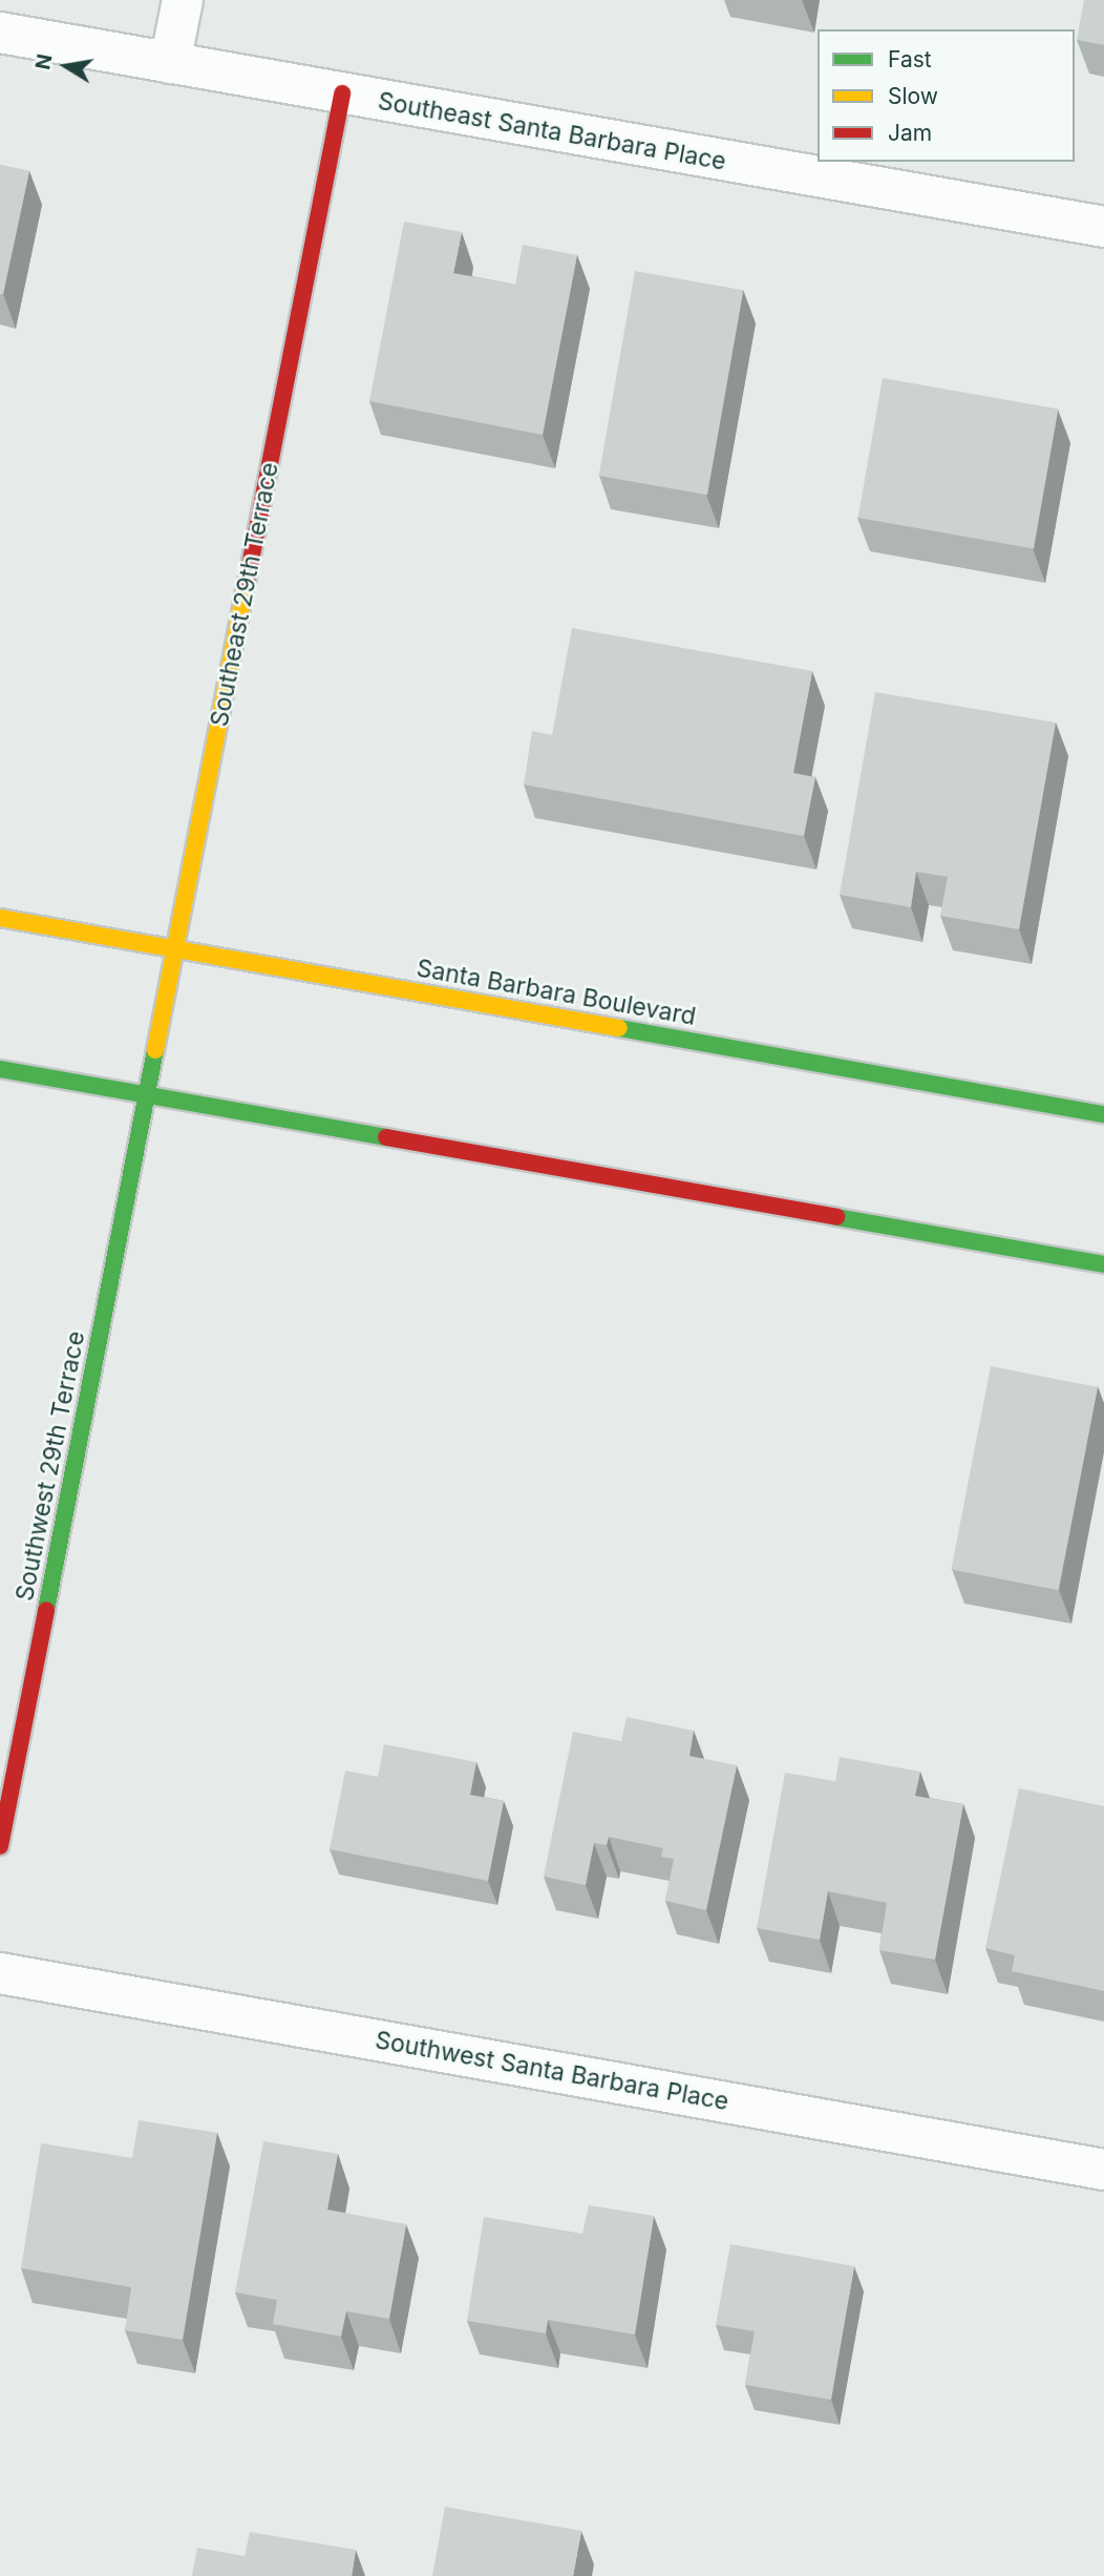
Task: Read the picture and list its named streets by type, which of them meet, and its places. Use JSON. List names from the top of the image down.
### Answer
{
  "streets": {
    "main road": ["Southeast 29th Terrace", "Santa Barbara Boulevard", "Southwest 29th Terrace"],
    "street": ["Southeast Santa Barbara Place", "Southwest Santa Barbara Place"]
  },
  "crossings": [
    ["Southeast Santa Barbara Place", "Southeast 29th Terrace"],
    ["Southeast 29th Terrace", "Santa Barbara Boulevard"],
    ["Southeast 29th Terrace", "Southwest 29th Terrace"]
  ],
  "legend": ["Fast", "Slow", "Jam"],
  "north": "left"
}
